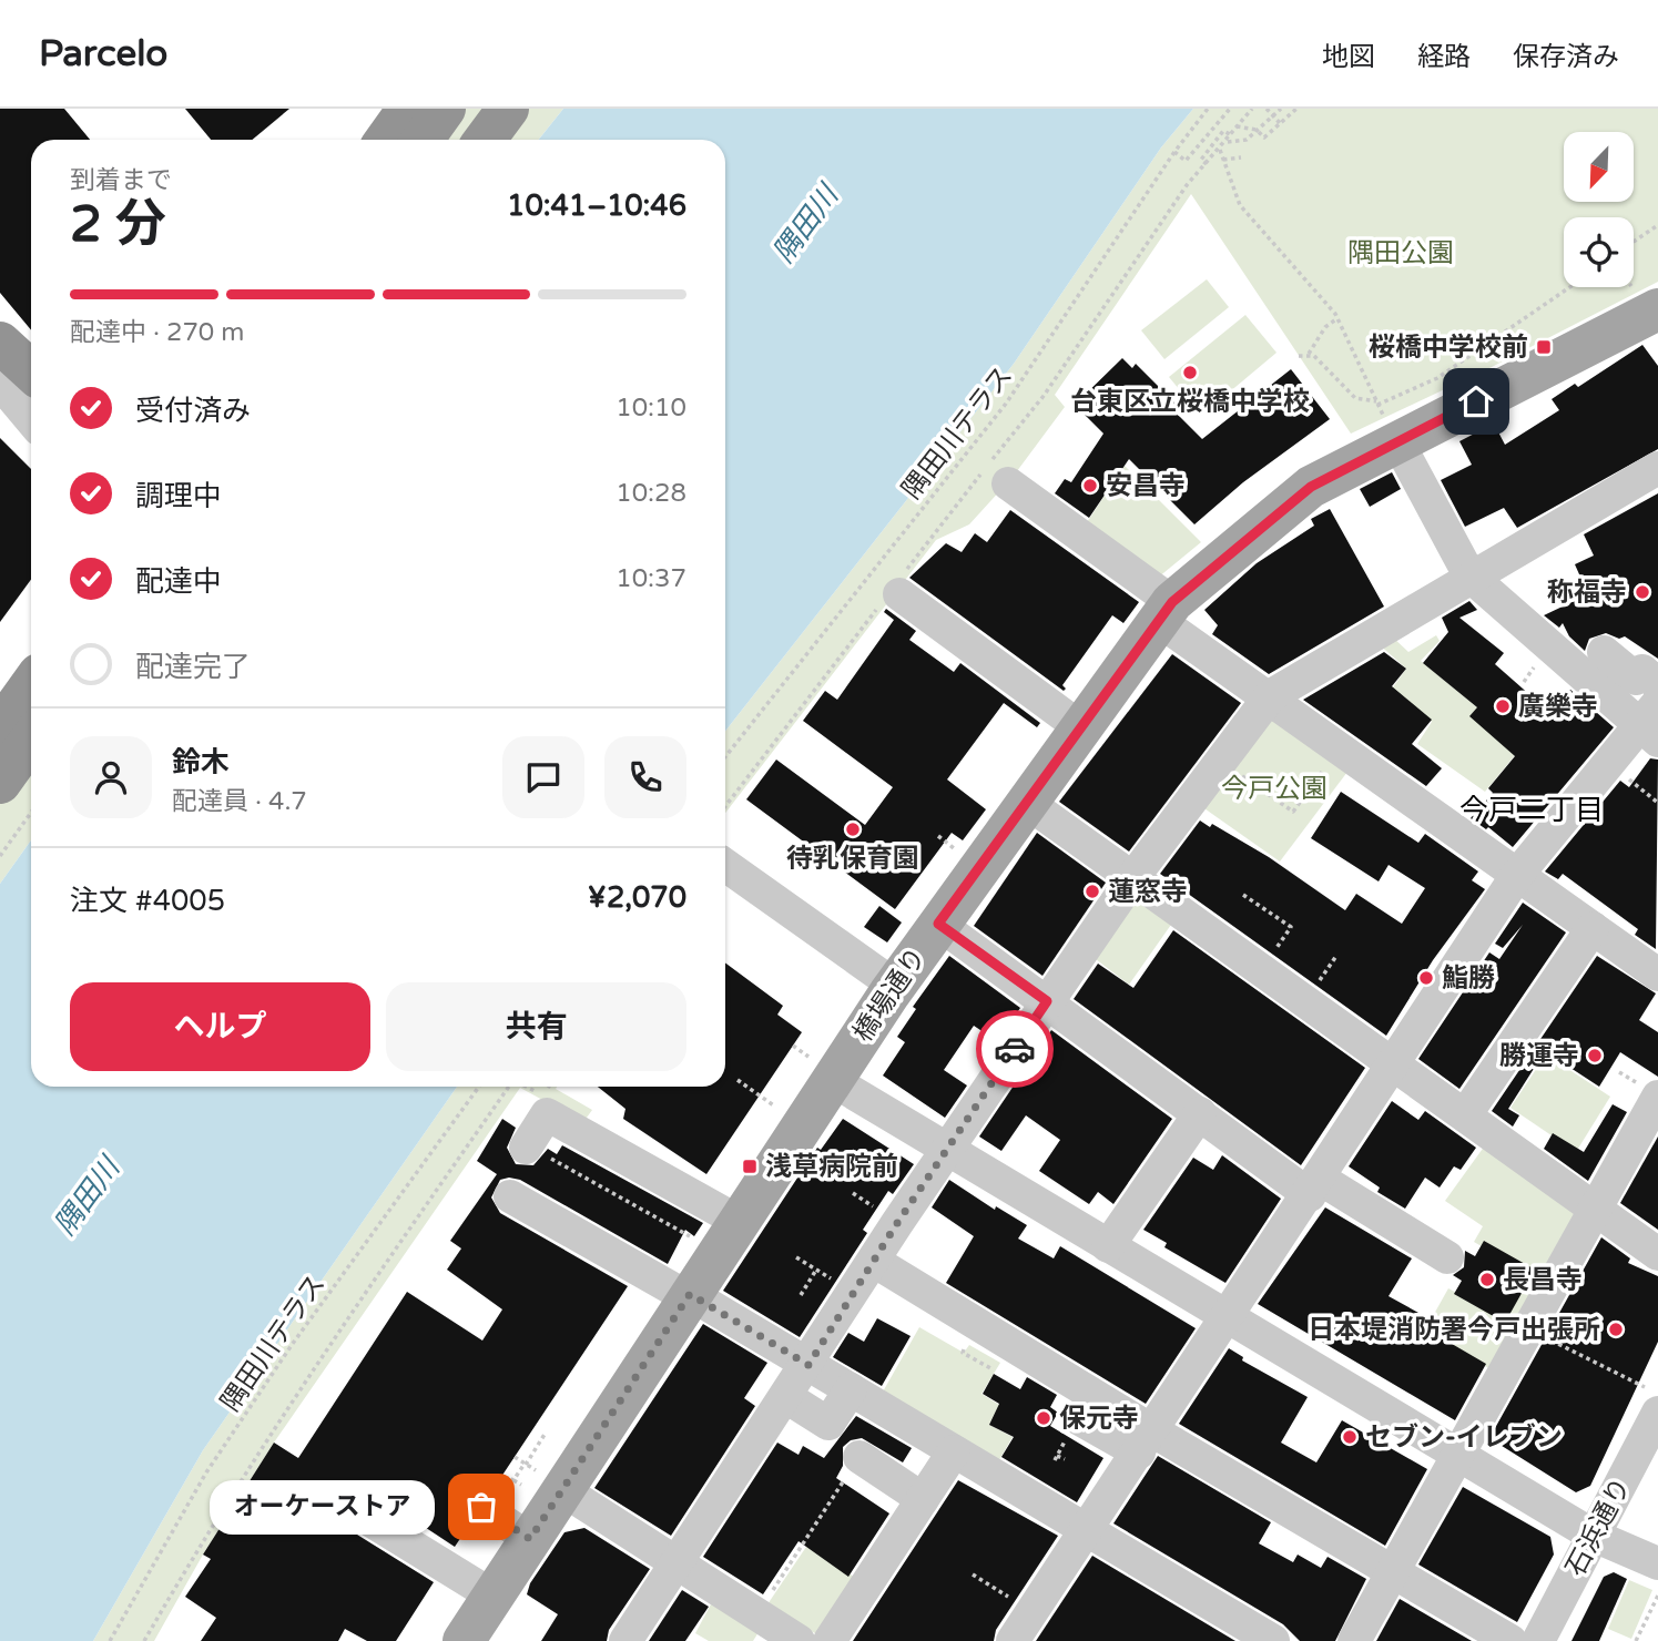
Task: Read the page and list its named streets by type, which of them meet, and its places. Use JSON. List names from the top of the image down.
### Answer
{
  "streets": {
    "main road": ["橋場通り"],
    "street": ["石浜通り"],
    "path": ["隅田川テラス"]
  },
  "districts": ["今戸二丁目"],
  "water": ["隅田川"],
  "parks": ["隅田公園", "今戸公園"],
  "places": {
    "transit": ["桜橋中学校前", "浅草病院前"],
    "other": [
      "台東区立桜橋中学校",
      "安昌寺",
      "称福寺",
      "廣樂寺",
      "待乳保育園",
      "蓮窓寺",
      "鮨勝",
      "勝運寺",
      "長昌寺",
      "日本堤消防署今戸出張所",
      "保元寺",
      "セブン-イレブン",
      "オーケーストア"
    ]
  },
  "north": "bottom left",
  "page": {
    "header": "Parcelo",
    "nav": ["地図", "経路", "保存済み"],
    "heading": ["2 分", "到着まで", "10:41–10:46"],
    "panel": [
      "鈴木",
      "配達員 · 4.7",
      "注文 #4005",
      "¥2,070"
    ],
    "bar": "配達中 · 270 m",
    "list": [
      ["受付済み", "10:10"],
      ["調理中", "10:28"],
      ["配達中", "10:37"],
      "配達完了"
    ],
    "buttons": ["ヘルプ", "共有"],
    "bubble": "オーケーストア"
  }
}
